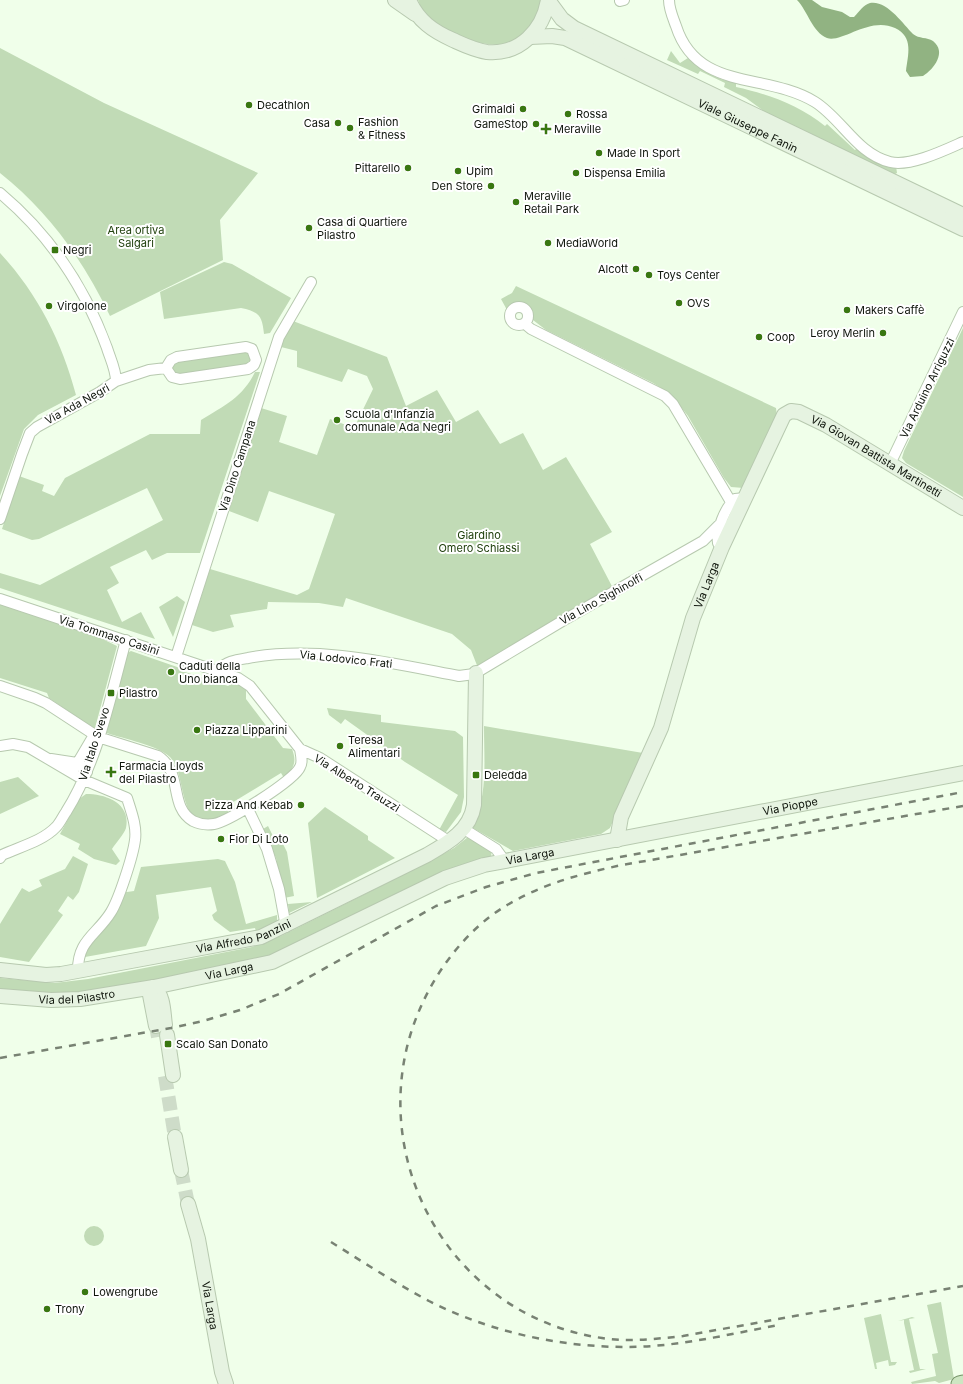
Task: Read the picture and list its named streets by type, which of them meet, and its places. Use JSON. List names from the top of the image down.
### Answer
{
  "streets": {
    "street": [
      "Viale Giuseppe Fanin",
      "Via Arduino Arriguzzi",
      "Via Ada Negri",
      "Via Giovan Battista Martinetti",
      "Via Dino Campana",
      "Via Larga",
      "Via Lino Sighinolfi",
      "Via Tommaso Casini",
      "Via Lodovico Frati",
      "Via Italo Svevo",
      "Via Alberto Trauzzi",
      "Via Pioppe",
      "Via Alfredo Panzini",
      "Via del Pilastro"
    ]
  },
  "crossings": [
    ["Via Arduino Arriguzzi", "Via Giovan Battista Martinetti"],
    ["Via Giovan Battista Martinetti", "Via Larga"],
    ["Via Dino Campana", "Via Tommaso Casini"],
    ["Via Larga", "Via Pioppe"],
    ["Via Larga", "Via del Pilastro"],
    ["Via Lino Sighinolfi", "Via Lodovico Frati"],
    ["Via Lino Sighinolfi", "Via Alfredo Panzini"],
    ["Via Tommaso Casini", "Via Lodovico Frati"],
    ["Via Tommaso Casini", "Via Italo Svevo"],
    ["Via Tommaso Casini", "Via Alberto Trauzzi"],
    ["Via Lodovico Frati", "Via Alberto Trauzzi"],
    ["Via Lodovico Frati", "Via Alfredo Panzini"],
    ["Via Alberto Trauzzi", "Via Alfredo Panzini"]
  ],
  "parks": ["Area ortiva Salgari", "Giardino Omero Schiassi"],
  "places": {
    "other": [
      "Decathlon",
      "Grimaldi",
      "Rossa",
      "Casa",
      "GameStop",
      "Fashion & Fitness",
      "Made In Sport",
      "Pittarello",
      "Upim",
      "Dispensa Emilia",
      "Den Store",
      "Meraville Retail Park",
      "Casa di Quartiere Pilastro",
      "MediaWorld",
      "Alcott",
      "Toys Center",
      "OVS",
      "Virgolone",
      "Makers Caffè",
      "Leroy Merlin",
      "Coop",
      "Scuola d'Infanzia comunale Ada Negri",
      "Caduti della Uno bianca",
      "Piazza Lipparini",
      "Teresa Alimentari",
      "Pizza And Kebab",
      "Fior Di Loto",
      "Lowengrube",
      "Trony"
    ],
    "health": ["Meraville", "Farmacia Lloyds del Pilastro"],
    "transit": [
      "Negri",
      "Pilastro",
      "Deledda",
      "Scalo San Donato"
    ]
  }
}
